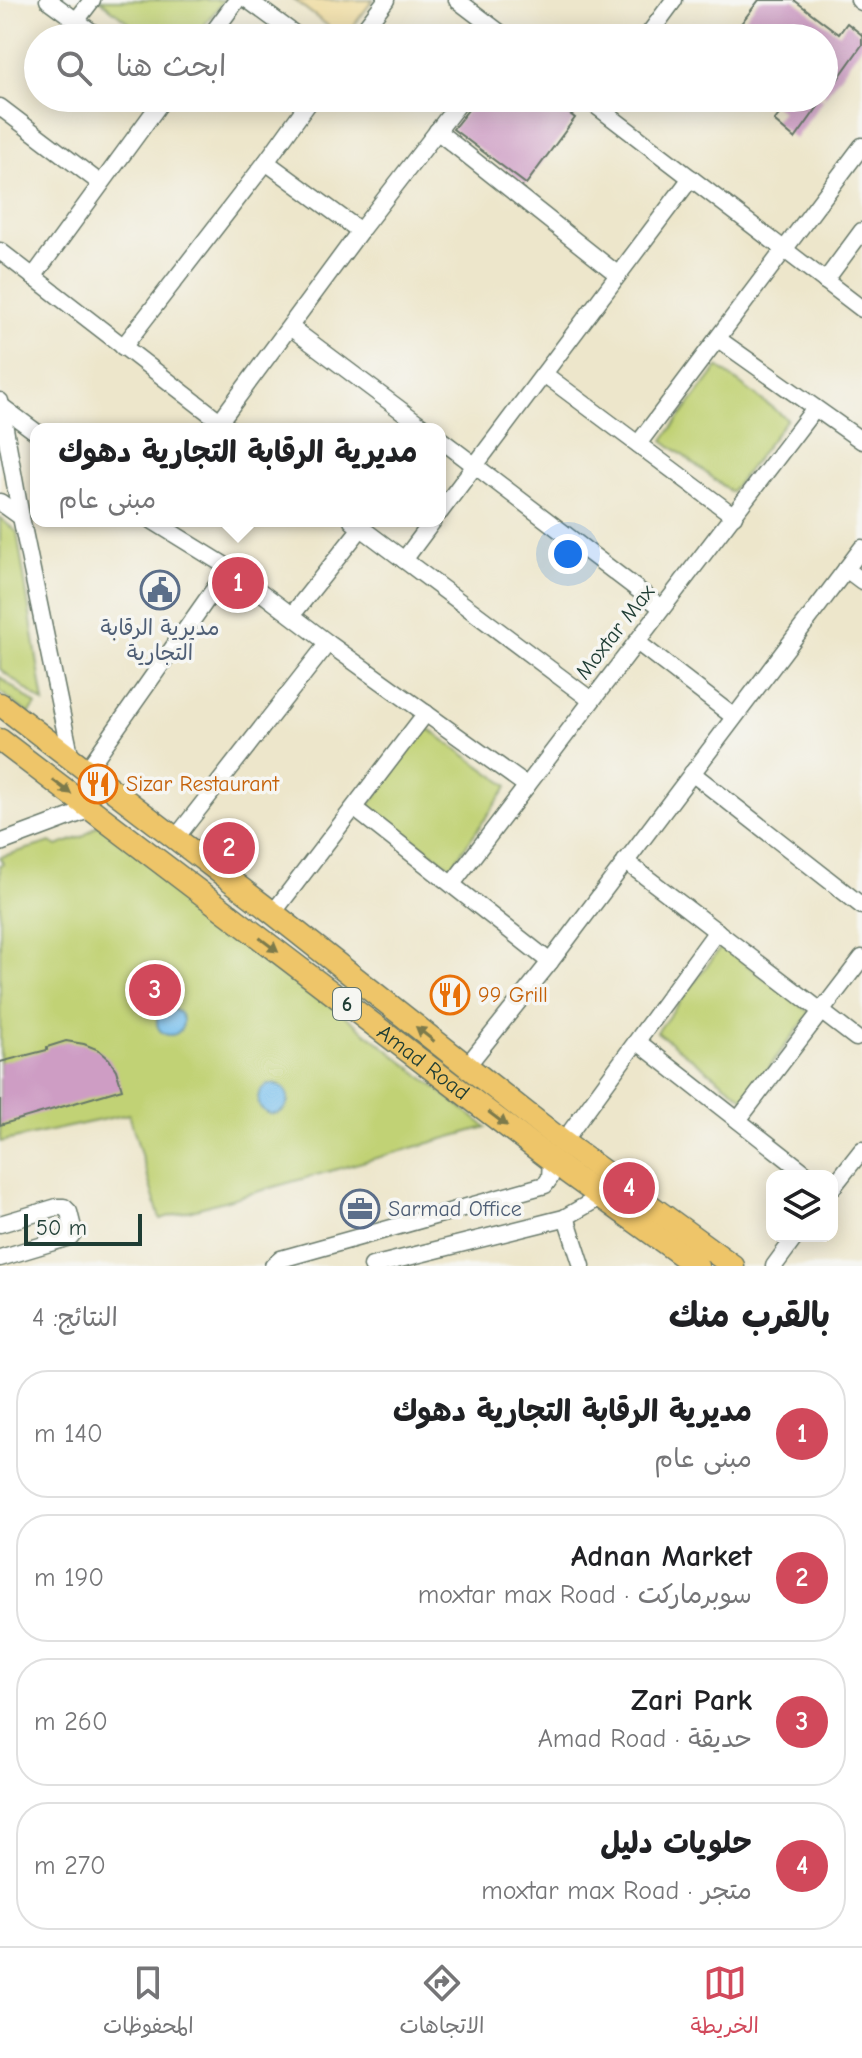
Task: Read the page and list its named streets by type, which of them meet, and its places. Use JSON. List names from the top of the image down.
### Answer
{
  "streets": {
    "main road": ["6", "Amad Road"],
    "street": ["Moxtar Max"]
  },
  "crossings": [
    ["6", "Amad Road"]
  ],
  "places": {
    "public building": ["مديرية الرقابة التجارية"],
    "restaurant": ["Sizar Restaurant", "99 Grill"],
    "office": ["Sarmad Office"]
  },
  "scale_bar": "50 m",
  "page": {
    "search": "ابحث هنا",
    "popup": ["مديرية الرقابة التجارية دهوك", "مبنى عام"],
    "pins": [
      "1",
      "2",
      "3",
      "4"
    ],
    "scale": "50 m",
    "heading": ["بالقرب منك", "النتائج: 4"],
    "list": [
      {
        "mark": "1",
        "name": "مديرية الرقابة التجارية دهوك",
        "note": "مبنى عام",
        "value": "140 m"
      },
      {
        "mark": "2",
        "name": "Adnan Market",
        "note": "سوبرماركت · moxtar max Road",
        "value": "190 m"
      },
      {
        "mark": "3",
        "name": "Zari Park",
        "note": "حديقة · Amad Road",
        "value": "260 m"
      },
      {
        "mark": "4",
        "name": "حلويات دليل",
        "note": "متجر · moxtar max Road",
        "value": "270 m"
      }
    ],
    "nav": ["الخريطة", "الاتجاهات", "المحفوظات"]
  }
}
